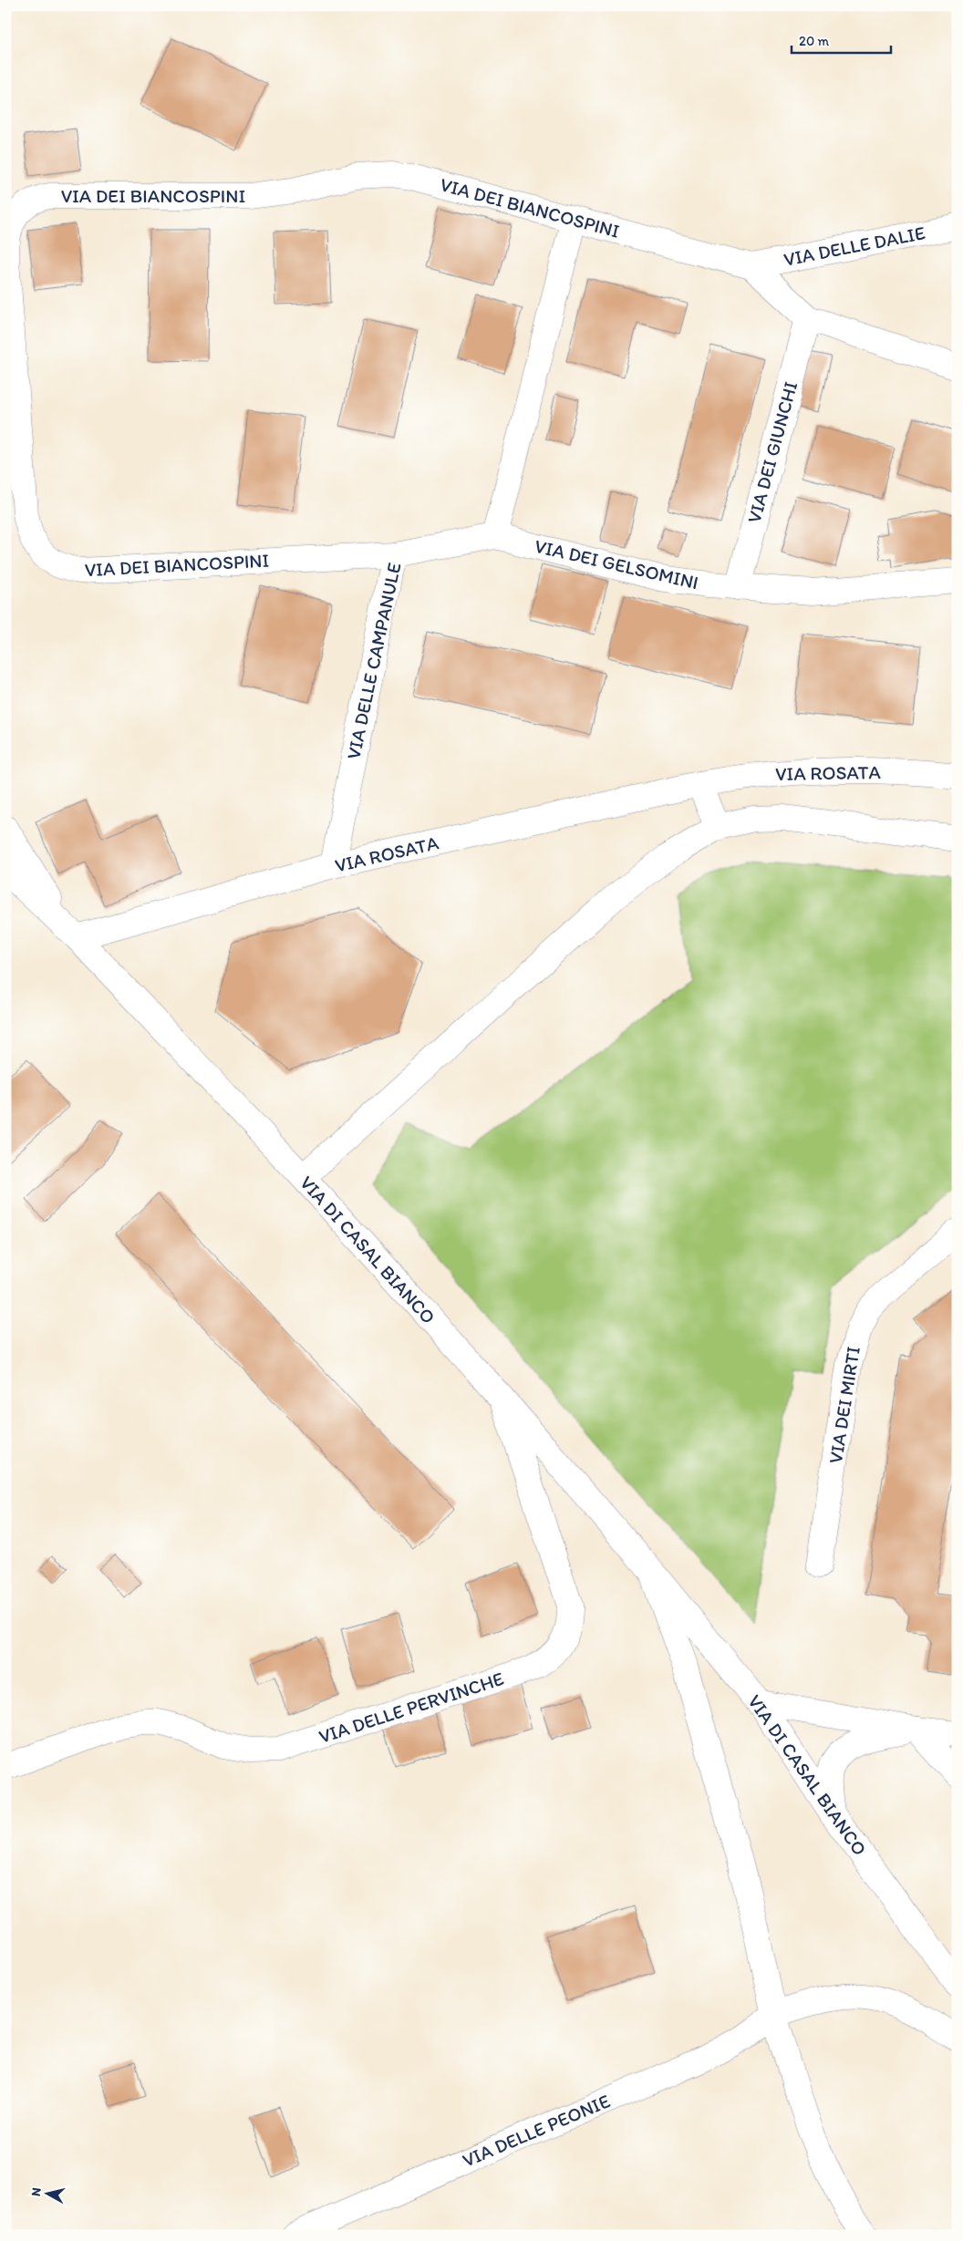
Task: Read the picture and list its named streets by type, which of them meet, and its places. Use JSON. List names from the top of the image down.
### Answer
{
  "streets": {
    "street": [
      "VIA DEI BIANCOSPINI",
      "VIA DELLE DALIE",
      "VIA DEI GIUNCHI",
      "VIA DEI GELSOMINI",
      "VIA DELLE CAMPANULE",
      "VIA ROSATA",
      "VIA DI CASAL BIANCO",
      "VIA DEI MIRTI",
      "VIA DELLE PERVINCHE",
      "VIA DELLE PEONIE"
    ]
  },
  "crossings": [
    ["VIA DEI BIANCOSPINI", "VIA DELLE DALIE"],
    ["VIA DEI BIANCOSPINI", "VIA DEI GIUNCHI"],
    ["VIA DEI BIANCOSPINI", "VIA DELLE CAMPANULE"],
    ["VIA DEI GIUNCHI", "VIA DEI GELSOMINI"],
    ["VIA DEI GELSOMINI", "VIA DELLE CAMPANULE"],
    ["VIA DELLE CAMPANULE", "VIA ROSATA"],
    ["VIA ROSATA", "VIA DI CASAL BIANCO"],
    ["VIA DI CASAL BIANCO", "VIA DELLE PERVINCHE"],
    ["VIA DI CASAL BIANCO", "VIA DELLE PEONIE"]
  ],
  "scale_bar": "20 m",
  "north": "left"
}
